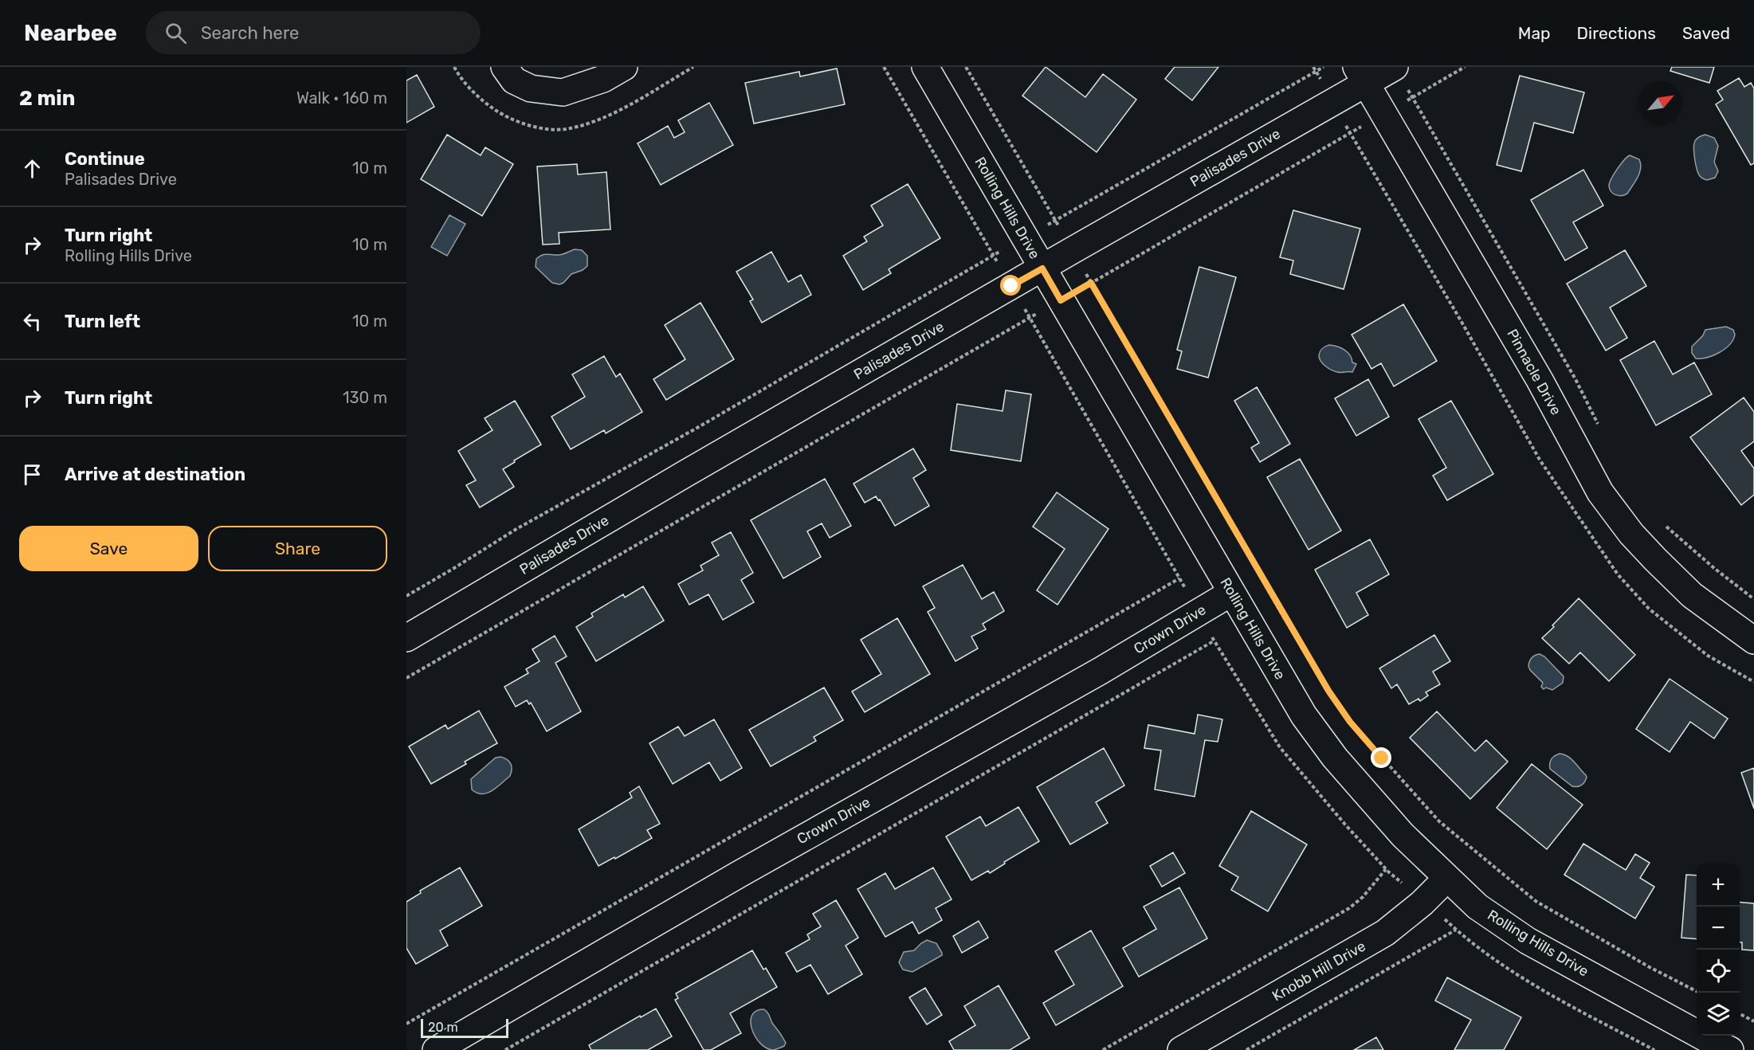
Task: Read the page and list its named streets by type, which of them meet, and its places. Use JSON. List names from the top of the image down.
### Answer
{
  "streets": {
    "street": [
      "Palisades Drive",
      "Rolling Hills Drive",
      "Pinnacle Drive",
      "Crown Drive",
      "Knobb Hill Drive"
    ]
  },
  "crossings": [
    ["Palisades Drive", "Rolling Hills Drive"],
    ["Palisades Drive", "Pinnacle Drive"],
    ["Rolling Hills Drive", "Crown Drive"],
    ["Rolling Hills Drive", "Knobb Hill Drive"]
  ],
  "scale_bar": "20 m",
  "north": "top right",
  "page": {
    "header": "Nearbee",
    "search": "Search here",
    "nav": ["Map", "Directions", "Saved"],
    "heading": ["2 min", "Walk · 160 m"],
    "list": [
      ["Continue", "Palisades Drive", "10 m"],
      ["Turn right", "Rolling Hills Drive", "10 m"],
      ["Turn left", "10 m"],
      ["Turn right", "130 m"],
      "Arrive at destination"
    ],
    "buttons": ["Save", "Share"],
    "map_buttons": ["+", "−"],
    "scale": "20 m"
  }
}
